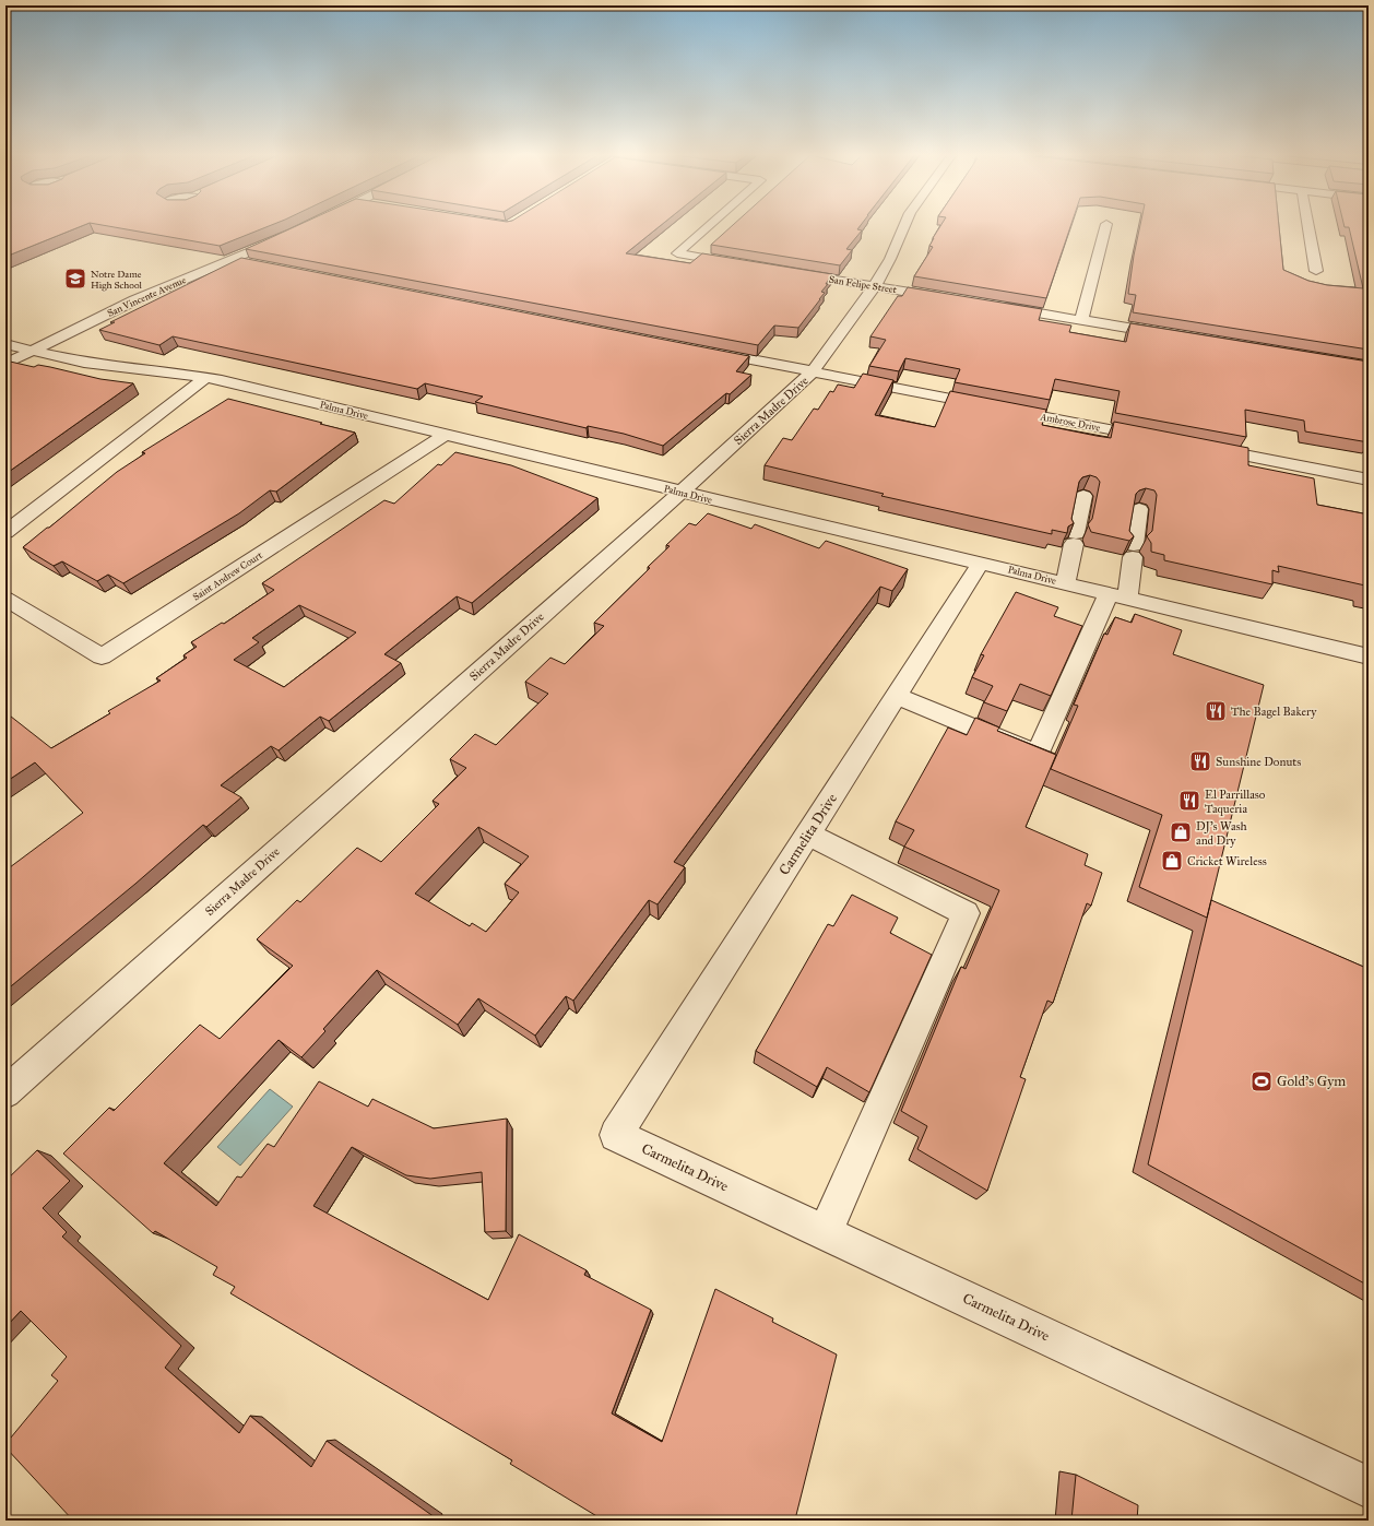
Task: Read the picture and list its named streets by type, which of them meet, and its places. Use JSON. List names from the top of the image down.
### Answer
{
  "streets": {
    "street": [
      "San Felipe Street",
      "San Vincente Avenue",
      "Palma Drive",
      "Sierra Madre Drive",
      "Ambrose Drive",
      "Saint Andrew Court",
      "Carmelita Drive"
    ]
  },
  "crossings": [
    ["San Felipe Street", "Sierra Madre Drive"],
    ["San Vincente Avenue", "Palma Drive"],
    ["Palma Drive", "Sierra Madre Drive"],
    ["Palma Drive", "Saint Andrew Court"],
    ["Palma Drive", "Carmelita Drive"],
    ["Sierra Madre Drive", "Ambrose Drive"]
  ],
  "places": {
    "school or university": ["Notre Dame High School"],
    "restaurant": ["The Bagel Bakery", "Sunshine Donuts", "El Parrillaso Taqueria"],
    "shop": ["DJ's Wash and Dry", "Cricket Wireless"],
    "sports": ["Gold's Gym"]
  }
}
